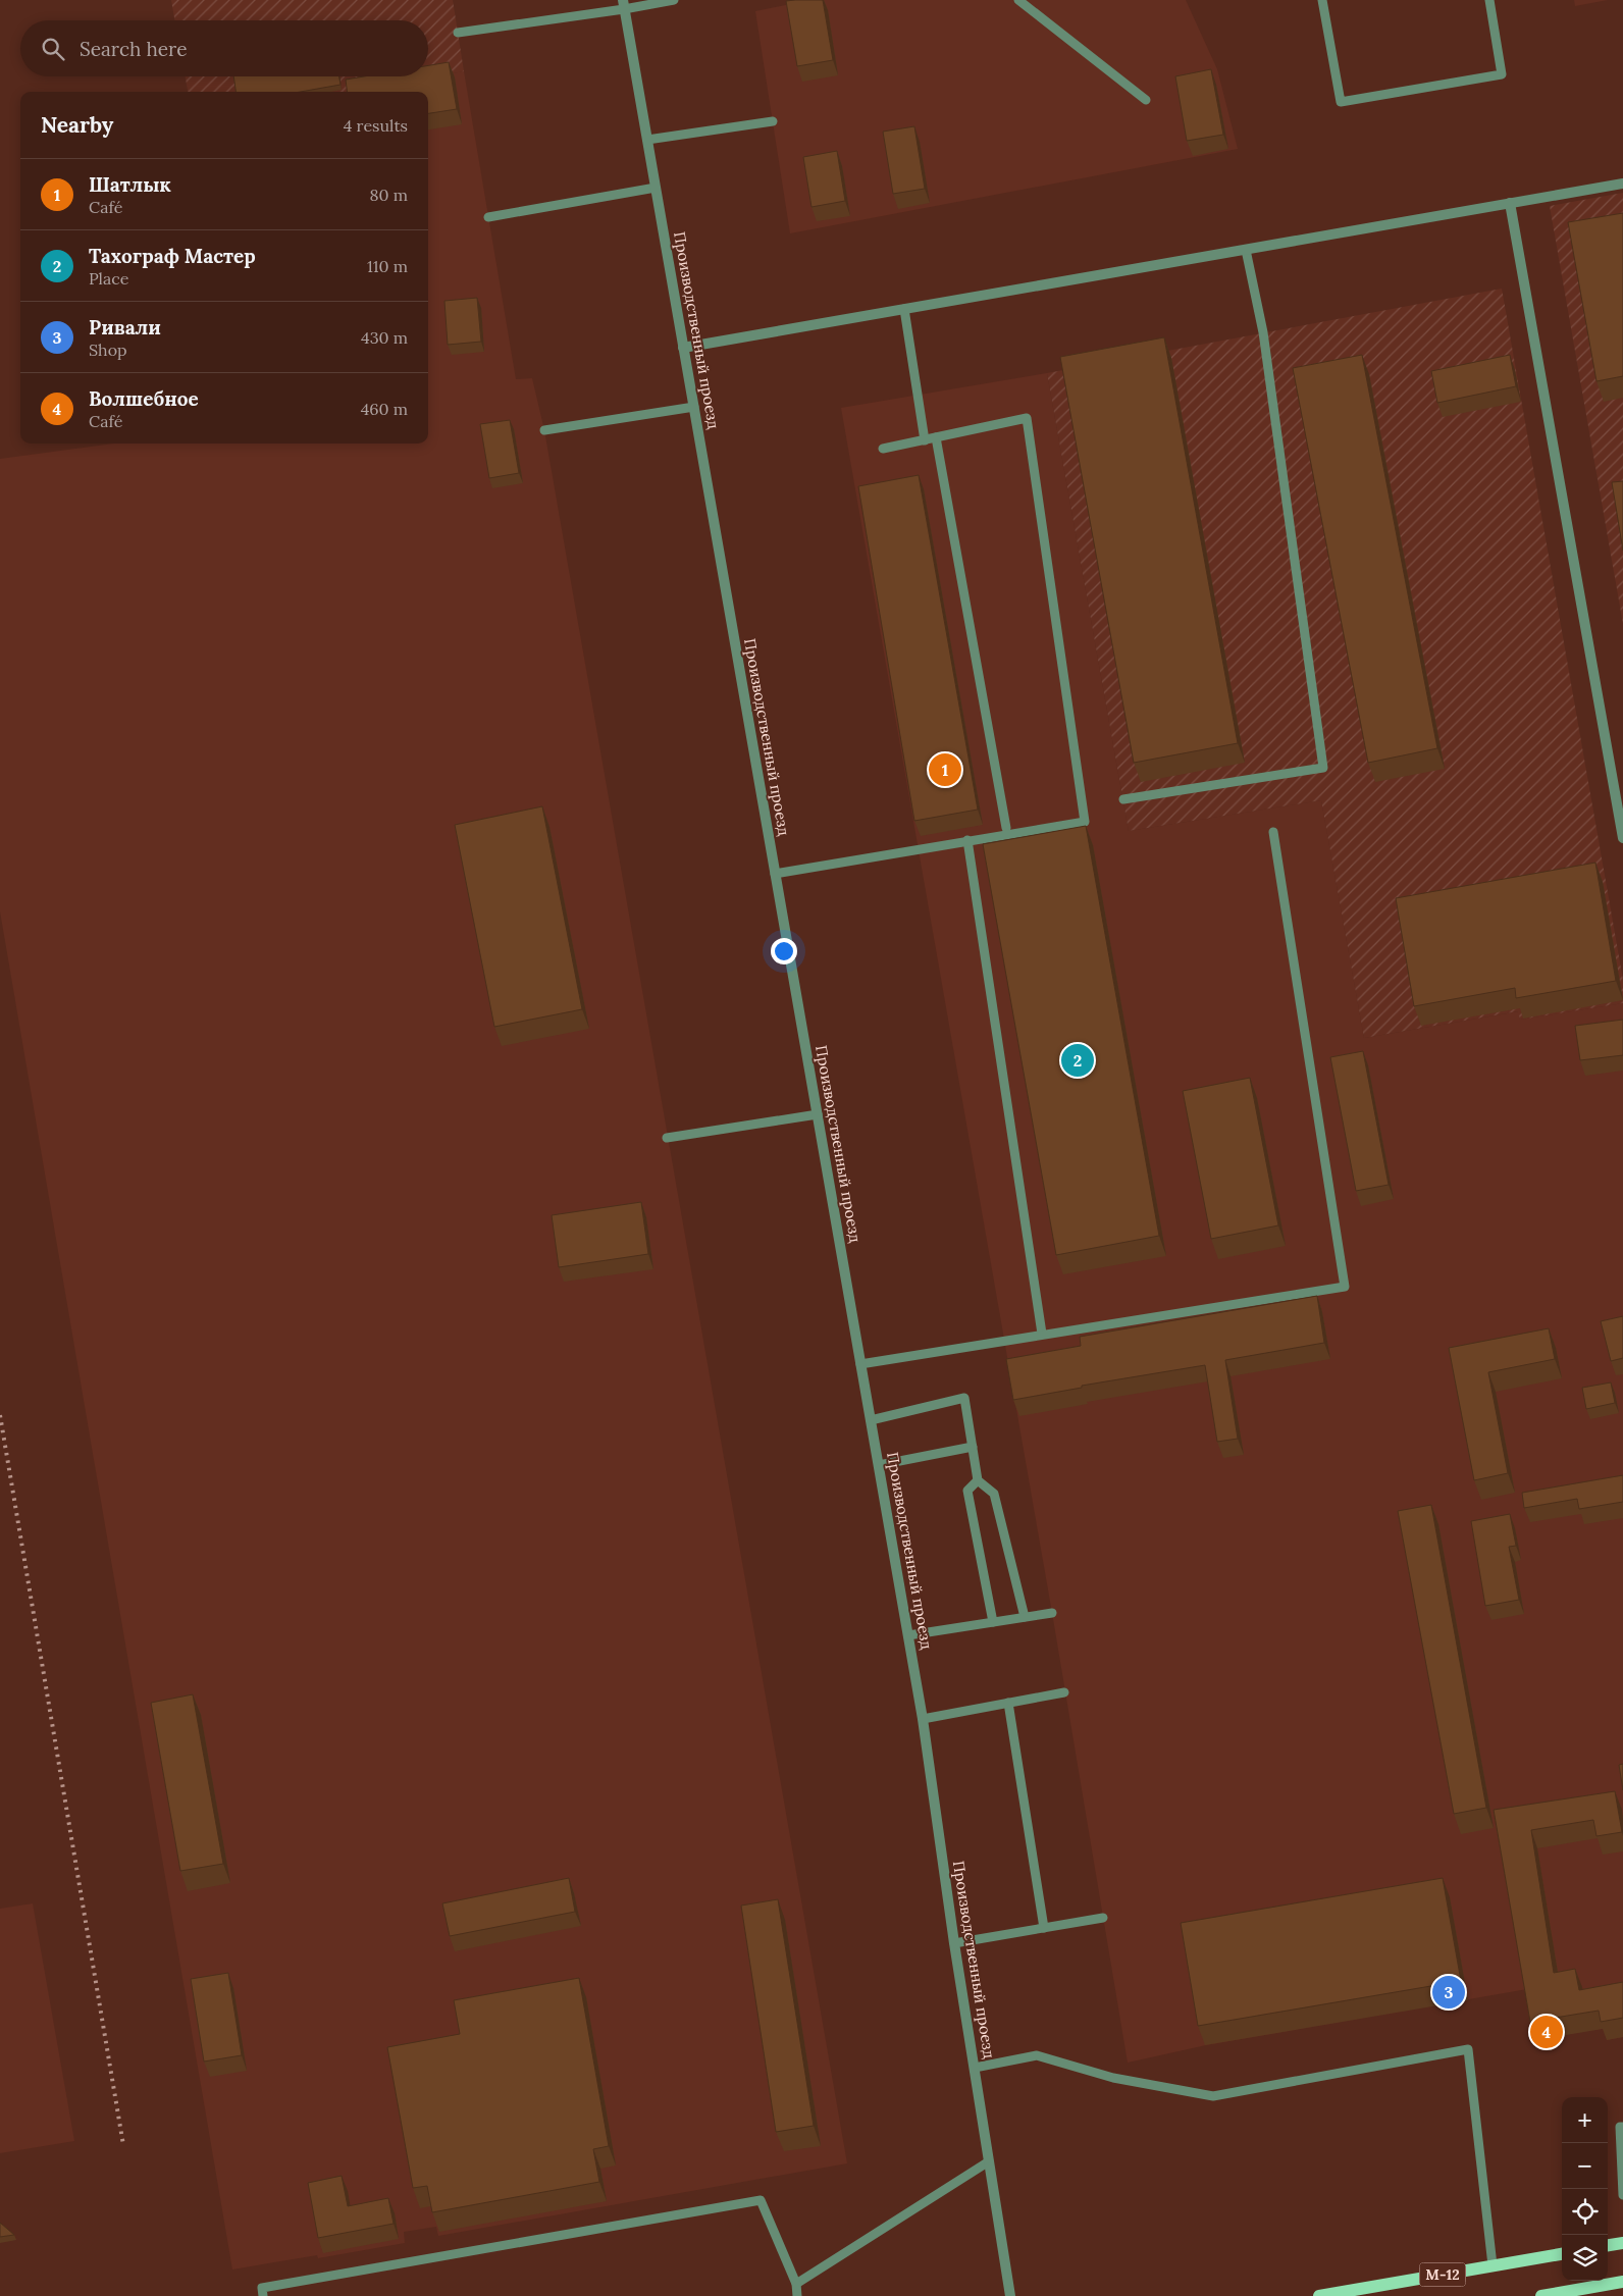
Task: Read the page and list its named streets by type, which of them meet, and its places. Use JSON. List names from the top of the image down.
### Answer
{
  "streets": {
    "main road": ["М-12"],
    "street": ["Производственный проезд"]
  },
  "page": {
    "search": "Search here",
    "heading": ["Nearby", "4 results"],
    "list": [
      {
        "mark": "1",
        "name": "Шатлык",
        "note": "Café",
        "value": "80 m"
      },
      {
        "mark": "2",
        "name": "Тахограф Мастер",
        "note": "Place",
        "value": "110 m"
      },
      {
        "mark": "3",
        "name": "Ривали",
        "note": "Shop",
        "value": "430 m"
      },
      {
        "mark": "4",
        "name": "Волшебное",
        "note": "Café",
        "value": "460 m"
      }
    ],
    "pins": [
      "1",
      "2",
      "3",
      "4"
    ],
    "map_buttons": ["+", "−"]
  }
}
